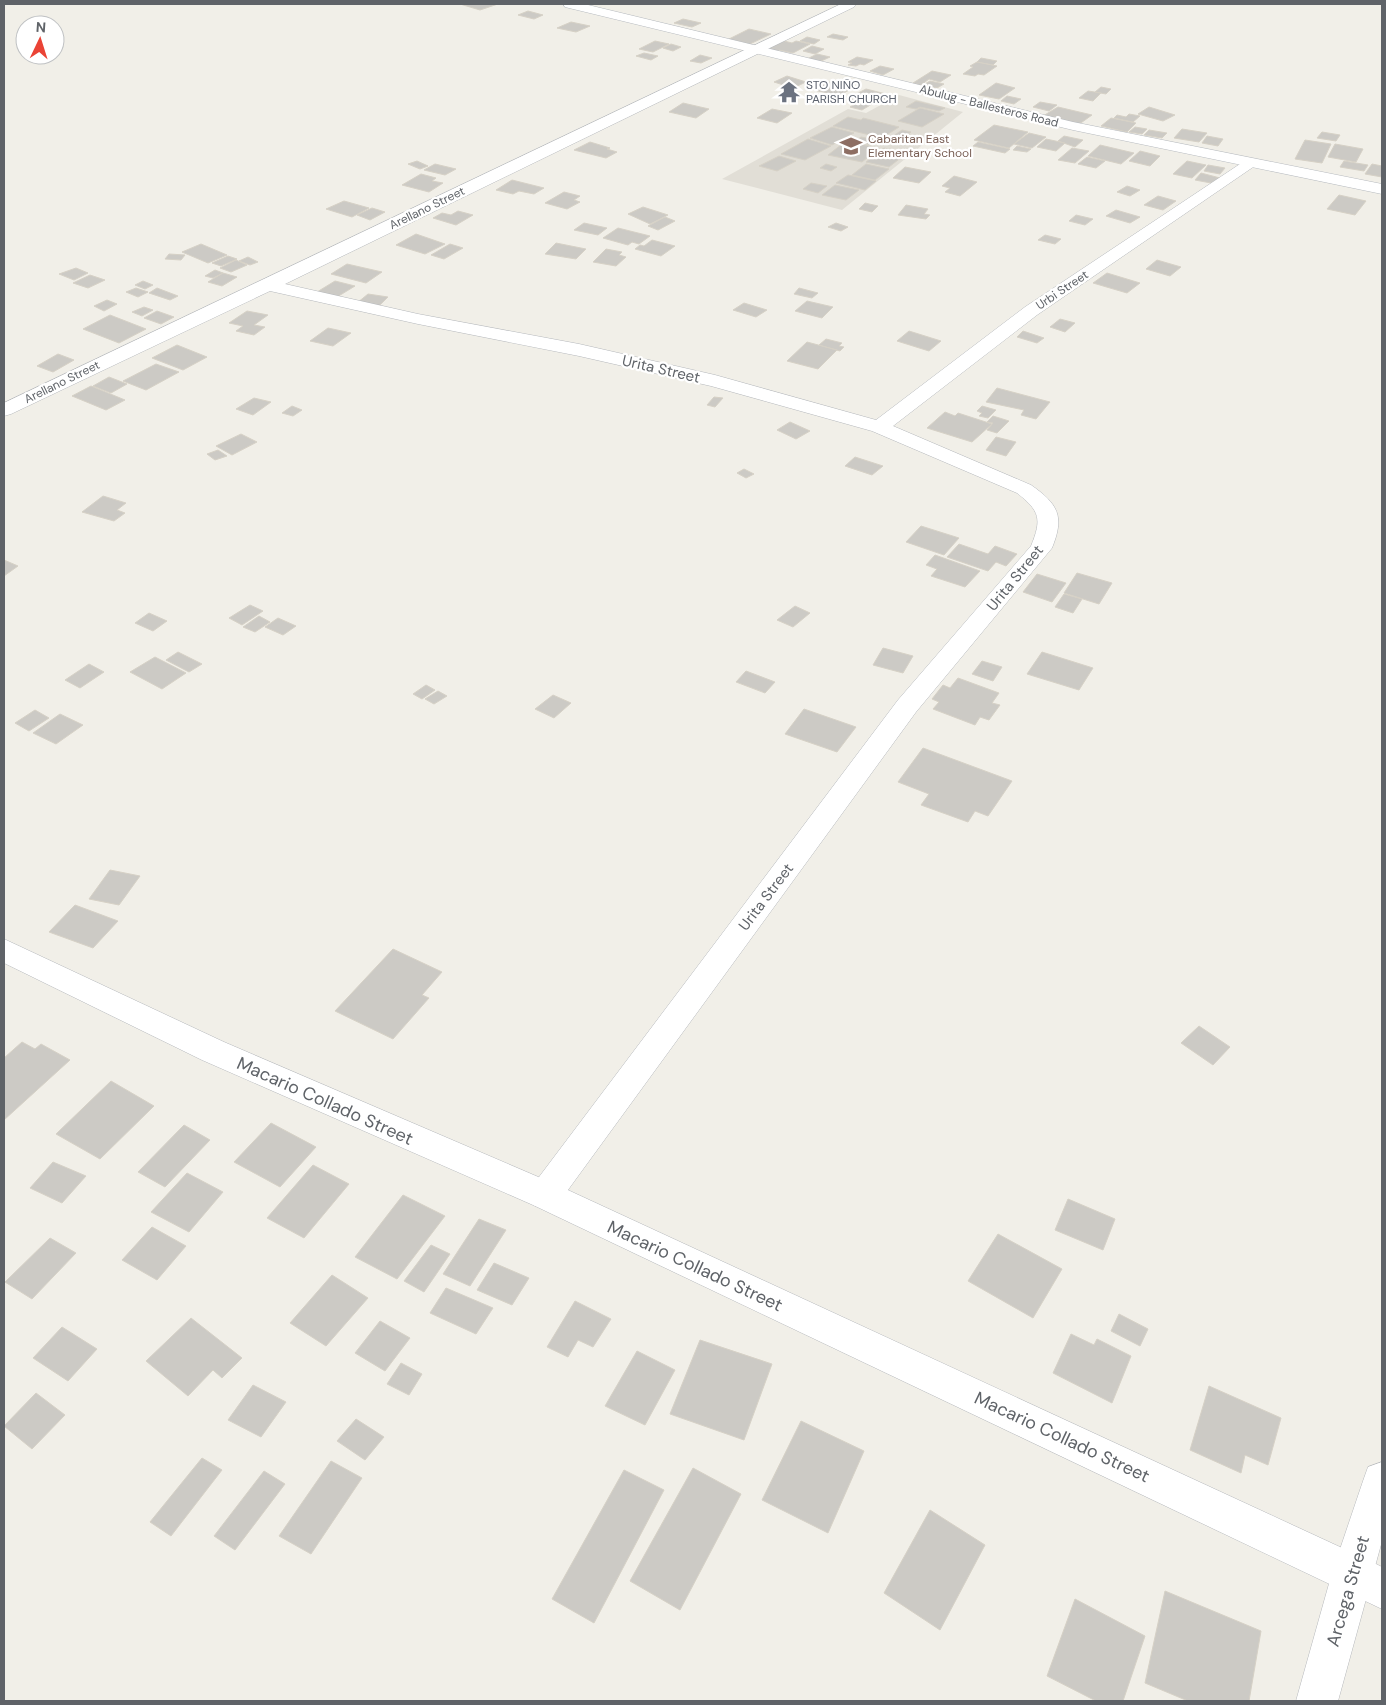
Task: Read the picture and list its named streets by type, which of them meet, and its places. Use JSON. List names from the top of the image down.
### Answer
{
  "streets": {
    "street": [
      "Abulug - Ballesteros Road",
      "Arellano Street",
      "Urbi Street",
      "Urita Street",
      "Macario Collado Street",
      "Arcega Street"
    ]
  },
  "crossings": [
    ["Abulug - Ballesteros Road", "Arellano Street"],
    ["Abulug - Ballesteros Road", "Urbi Street"],
    ["Arellano Street", "Urita Street"],
    ["Urbi Street", "Urita Street"],
    ["Urita Street", "Macario Collado Street"],
    ["Macario Collado Street", "Arcega Street"]
  ],
  "places": {
    "temple": ["STO NIÑO PARISH CHURCH"],
    "school or university": ["Cabaritan East Elementary School"]
  },
  "north": "top"
}
